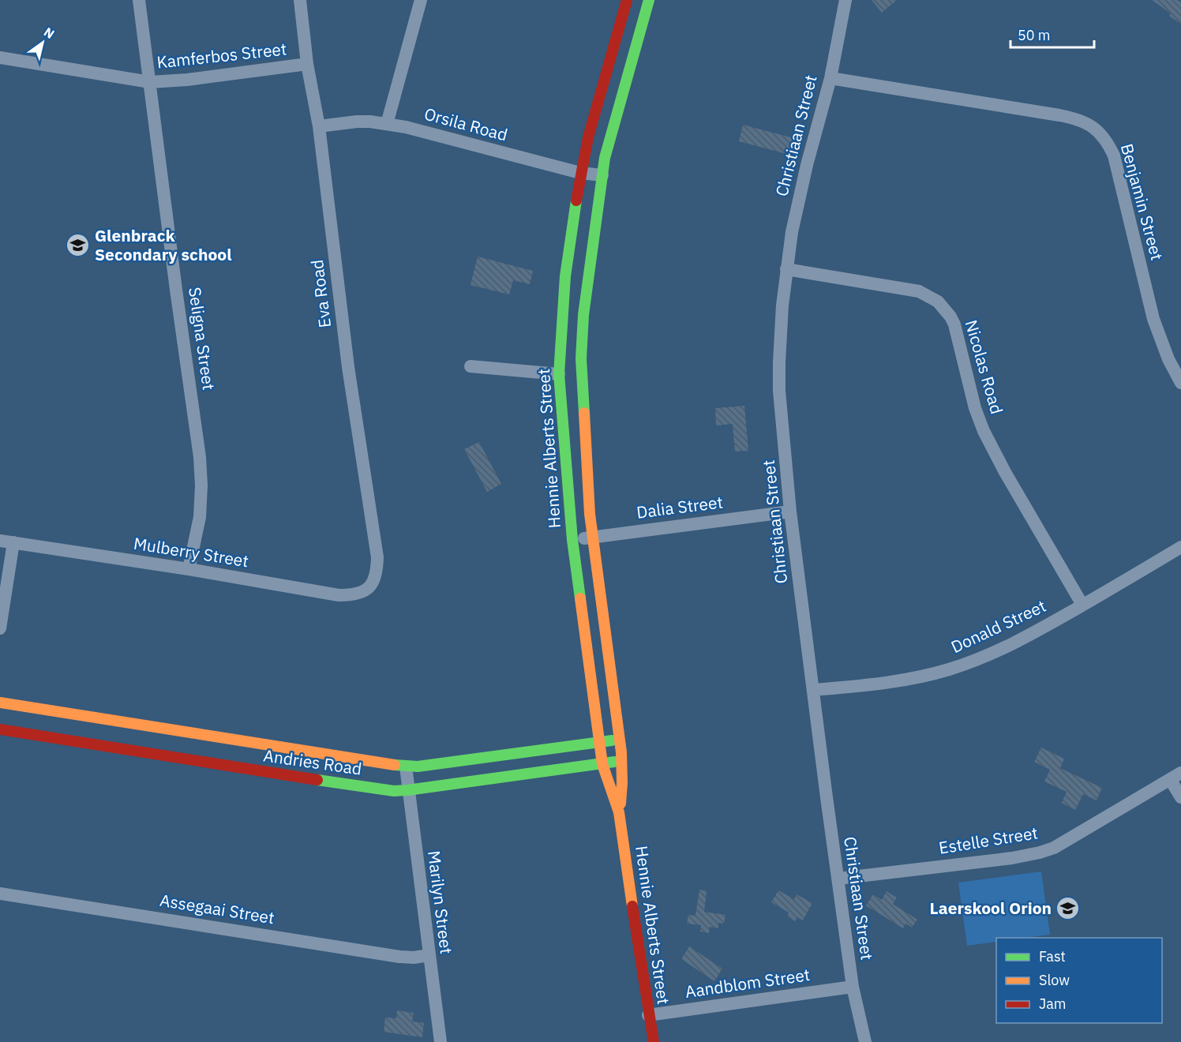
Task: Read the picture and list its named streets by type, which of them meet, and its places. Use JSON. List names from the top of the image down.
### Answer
{
  "streets": {
    "street": [
      "Kamferbos Street",
      "Orsila Road",
      "Christiaan Street",
      "Benjamin Street",
      "Eva Road",
      "Seligna Street",
      "Nicolas Road",
      "Hennie Alberts Street",
      "Dalia Street",
      "Mulberry Street",
      "Donald Street",
      "Andries Road",
      "Estelle Street",
      "Marilyn Street",
      "Assegaai Street",
      "Aandblom Street"
    ]
  },
  "crossings": [
    ["Kamferbos Street", "Eva Road"],
    ["Kamferbos Street", "Seligna Street"],
    ["Orsila Road", "Eva Road"],
    ["Orsila Road", "Hennie Alberts Street"],
    ["Christiaan Street", "Benjamin Street"],
    ["Christiaan Street", "Nicolas Road"],
    ["Christiaan Street", "Dalia Street"],
    ["Christiaan Street", "Donald Street"],
    ["Christiaan Street", "Estelle Street"],
    ["Christiaan Street", "Aandblom Street"],
    ["Eva Road", "Mulberry Street"],
    ["Seligna Street", "Mulberry Street"],
    ["Nicolas Road", "Donald Street"],
    ["Hennie Alberts Street", "Dalia Street"],
    ["Hennie Alberts Street", "Andries Road"],
    ["Hennie Alberts Street", "Aandblom Street"],
    ["Andries Road", "Marilyn Street"],
    ["Marilyn Street", "Assegaai Street"]
  ],
  "places": {
    "school or university": ["Glenbrack Secondary school", "Laerskool Orion"]
  },
  "legend": ["Fast", "Slow", "Jam"],
  "scale_bar": "50 m",
  "north": "top right"
}
